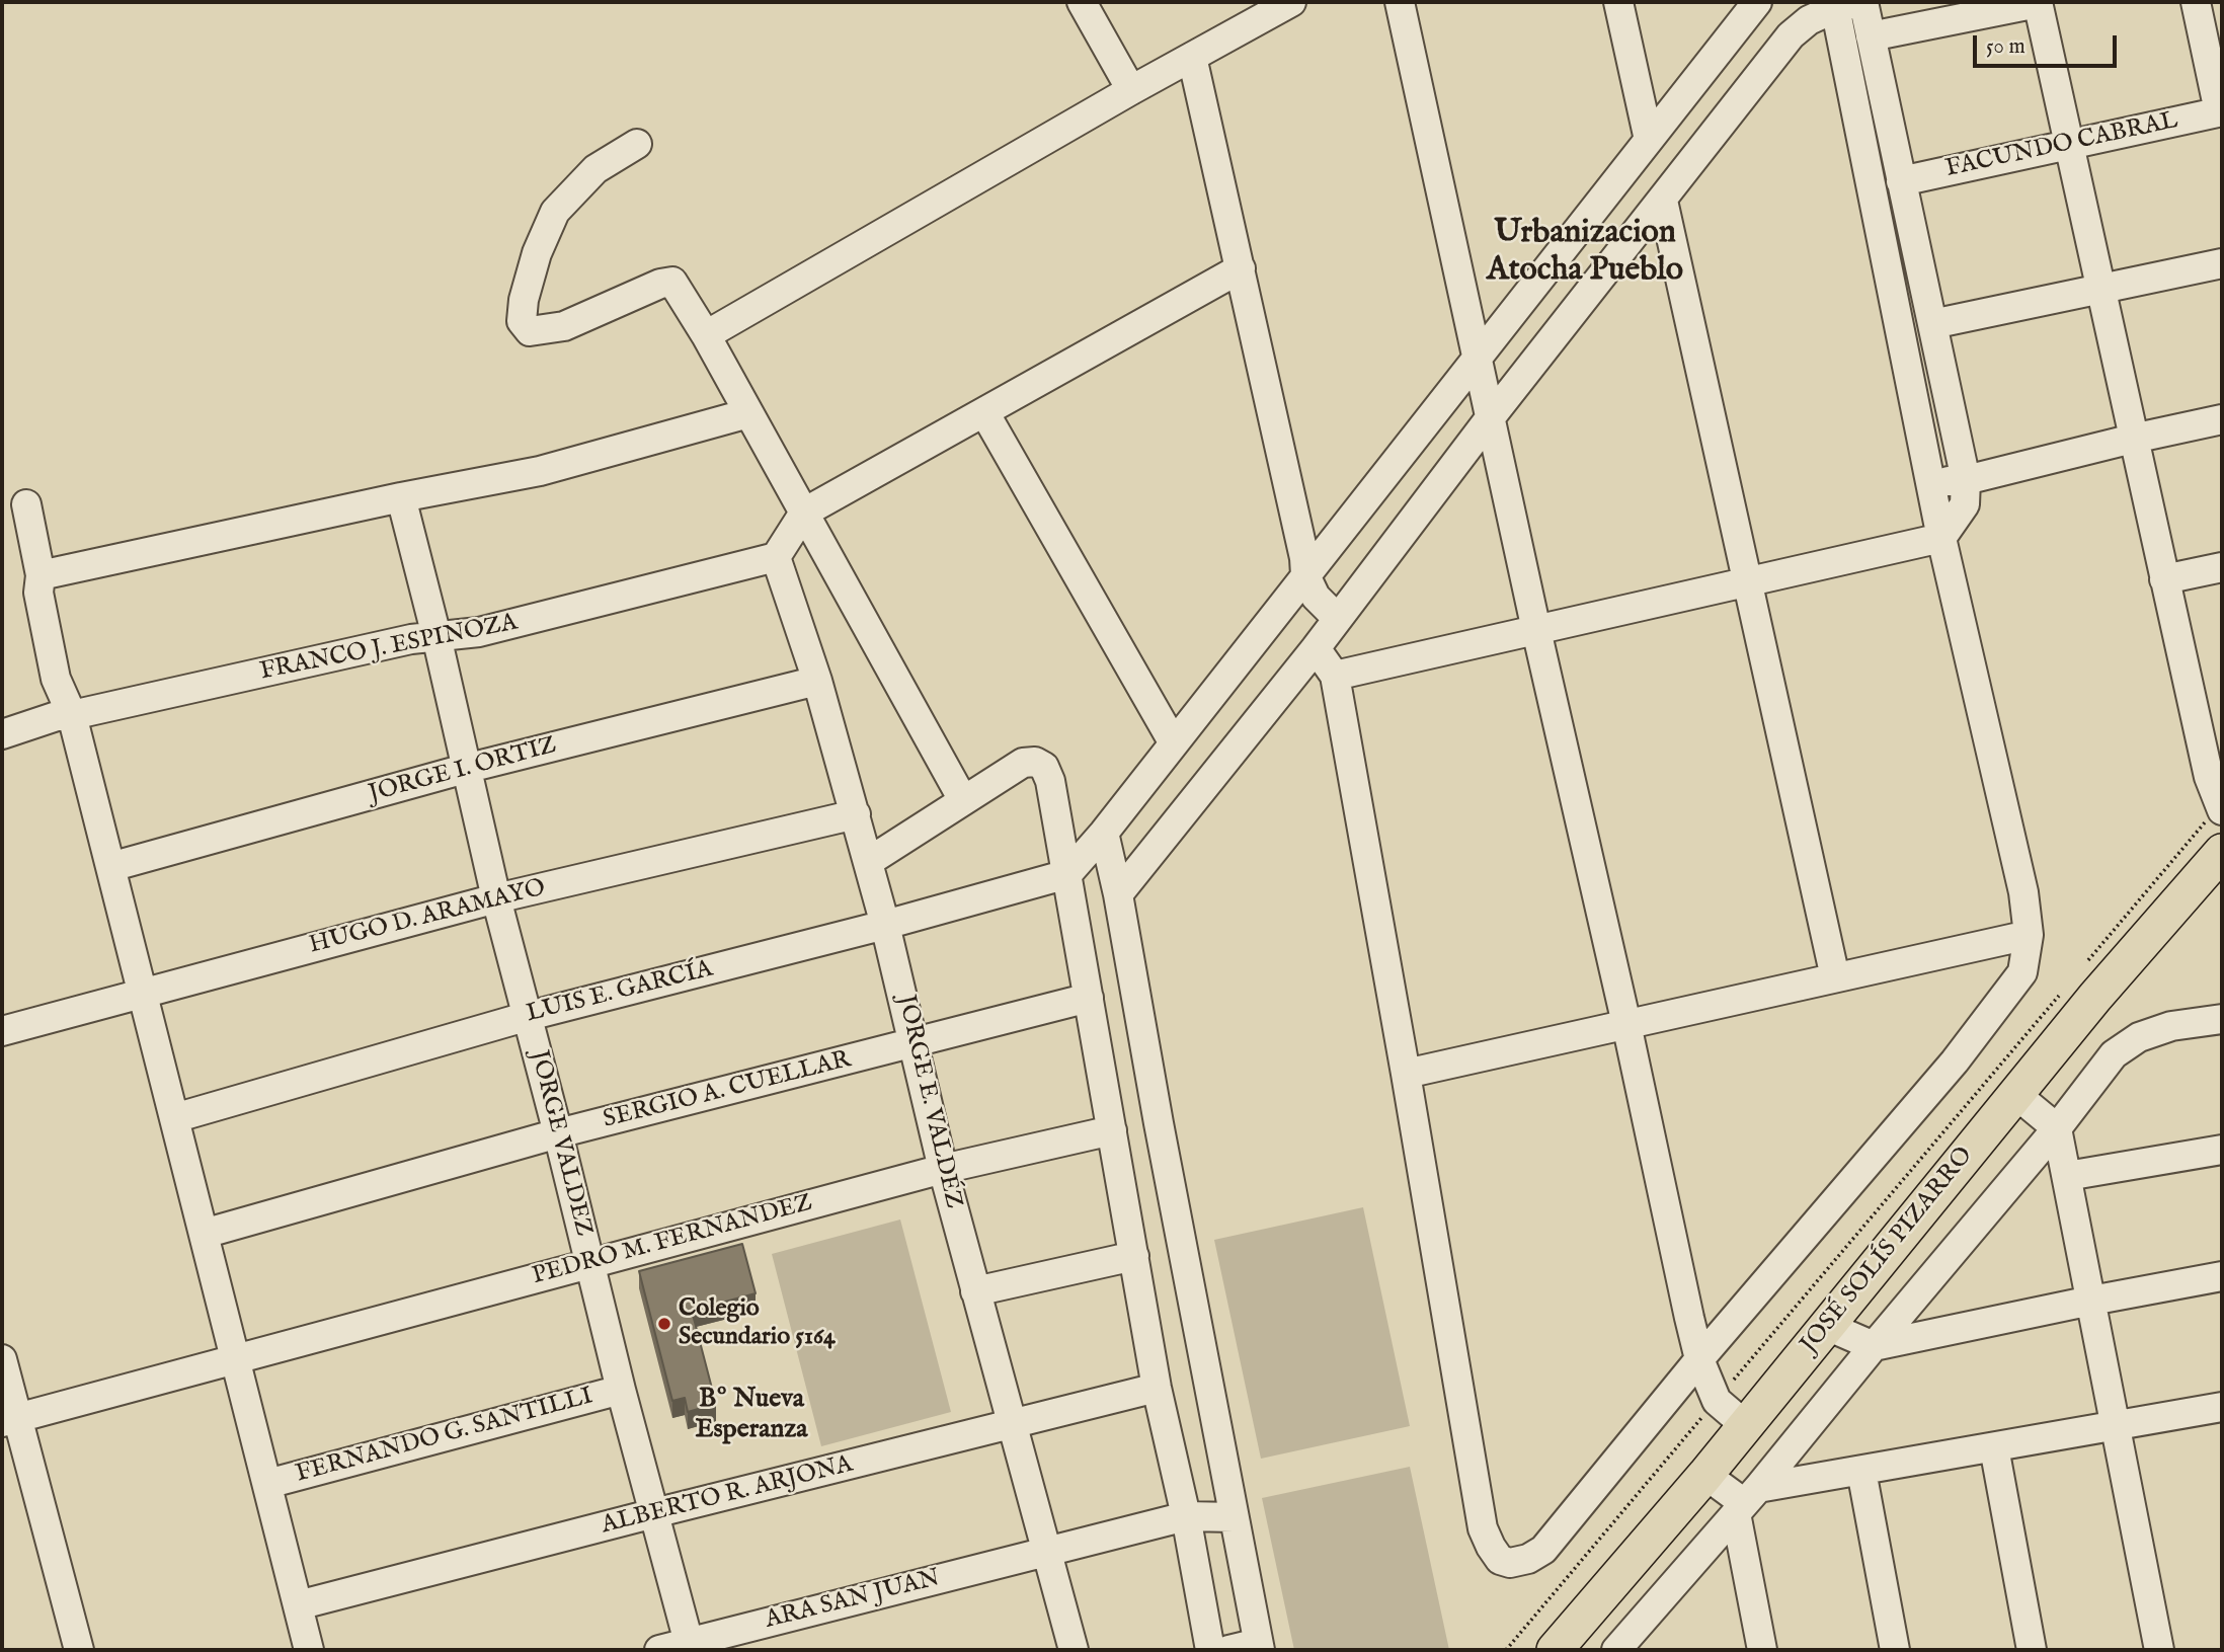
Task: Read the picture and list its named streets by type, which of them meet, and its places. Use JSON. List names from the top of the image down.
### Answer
{
  "streets": {
    "main road": ["JOSÉ SOLÍS PIZARRO"],
    "street": [
      "FACUNDO CABRAL",
      "FRANCO J. ESPINOZA",
      "JORGE I. ORTIZ",
      "HUGO D. ARAMAYO",
      "LUIS E. GARCÍA",
      "SERGIO A. CUELLAR",
      "JORGE E. VALDÉZ",
      "JORGE VALDEZ",
      "PEDRO M. FERNANDEZ",
      "FERNANDO G. SANTILLI",
      "ALBERTO R. ARJONA",
      "ARA SAN JUAN"
    ]
  },
  "crossings": [
    ["FRANCO J. ESPINOZA", "JORGE E. VALDÉZ"],
    ["FRANCO J. ESPINOZA", "JORGE VALDEZ"],
    ["JORGE I. ORTIZ", "JORGE E. VALDÉZ"],
    ["JORGE I. ORTIZ", "JORGE VALDEZ"],
    ["HUGO D. ARAMAYO", "JORGE E. VALDÉZ"],
    ["HUGO D. ARAMAYO", "JORGE VALDEZ"],
    ["LUIS E. GARCÍA", "JORGE E. VALDÉZ"],
    ["LUIS E. GARCÍA", "JORGE VALDEZ"],
    ["SERGIO A. CUELLAR", "JORGE E. VALDÉZ"],
    ["SERGIO A. CUELLAR", "JORGE VALDEZ"],
    ["JORGE E. VALDÉZ", "PEDRO M. FERNANDEZ"],
    ["JORGE E. VALDÉZ", "ALBERTO R. ARJONA"],
    ["JORGE E. VALDÉZ", "ARA SAN JUAN"],
    ["JORGE VALDEZ", "PEDRO M. FERNANDEZ"],
    ["JORGE VALDEZ", "FERNANDO G. SANTILLI"],
    ["JORGE VALDEZ", "ALBERTO R. ARJONA"],
    ["JORGE VALDEZ", "ARA SAN JUAN"]
  ],
  "districts": ["Urbanizacion Atocha Pueblo", "Bº Nueva Esperanza"],
  "places": ["Colegio Secundario 5164"],
  "scale_bar": "50 m"
}
